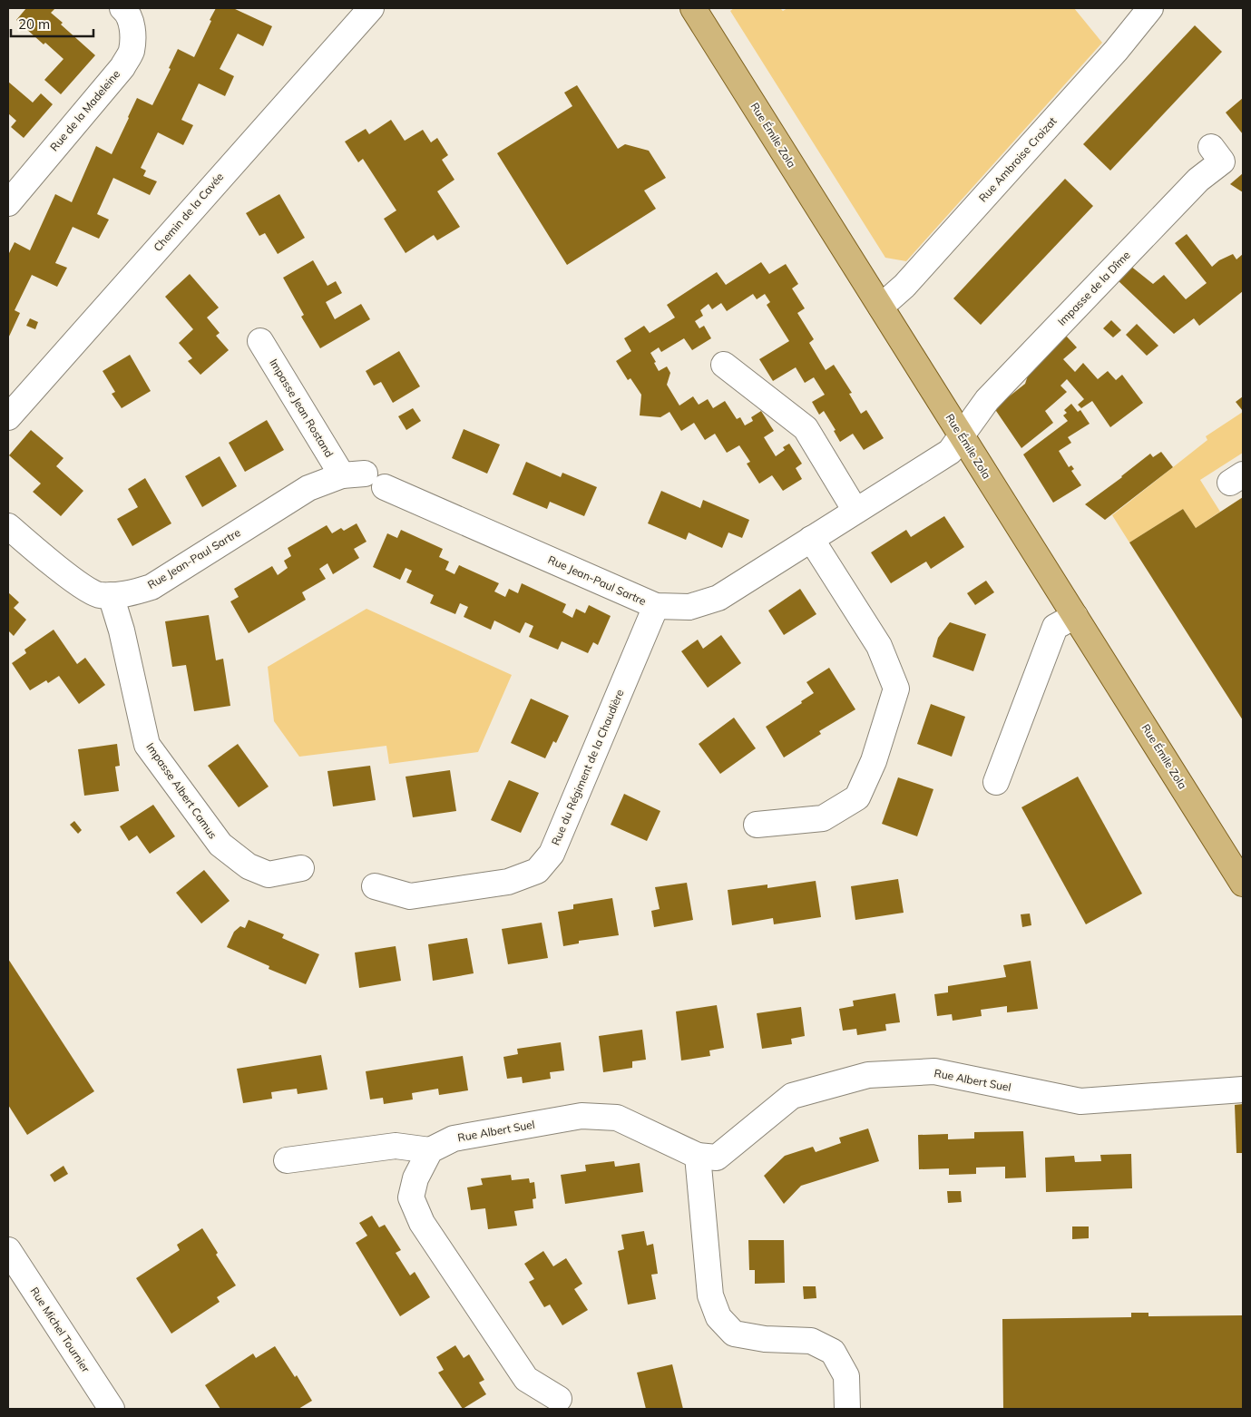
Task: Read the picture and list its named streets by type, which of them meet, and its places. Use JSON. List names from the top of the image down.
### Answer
{
  "streets": {
    "main road": ["Rue Émile Zola"],
    "street": [
      "Rue de la Madeleine",
      "Rue Ambroise Croizat",
      "Chemin de la Cavée",
      "Impasse de la Dîme",
      "Impasse Jean Rostand",
      "Rue Jean-Paul Sartre",
      "Rue du Régiment de la Chaudière",
      "Impasse Albert Camus",
      "Rue Albert Suel",
      "Rue Michel Tournier"
    ]
  },
  "crossings": [
    ["Rue Émile Zola", "Rue Ambroise Croizat"],
    ["Rue Émile Zola", "Impasse de la Dîme"],
    ["Rue Émile Zola", "Rue Jean-Paul Sartre"],
    ["Impasse de la Dîme", "Rue Jean-Paul Sartre"],
    ["Impasse Jean Rostand", "Rue Jean-Paul Sartre"],
    ["Rue Jean-Paul Sartre", "Rue du Régiment de la Chaudière"],
    ["Rue Jean-Paul Sartre", "Impasse Albert Camus"]
  ],
  "scale_bar": "20 m"
}
